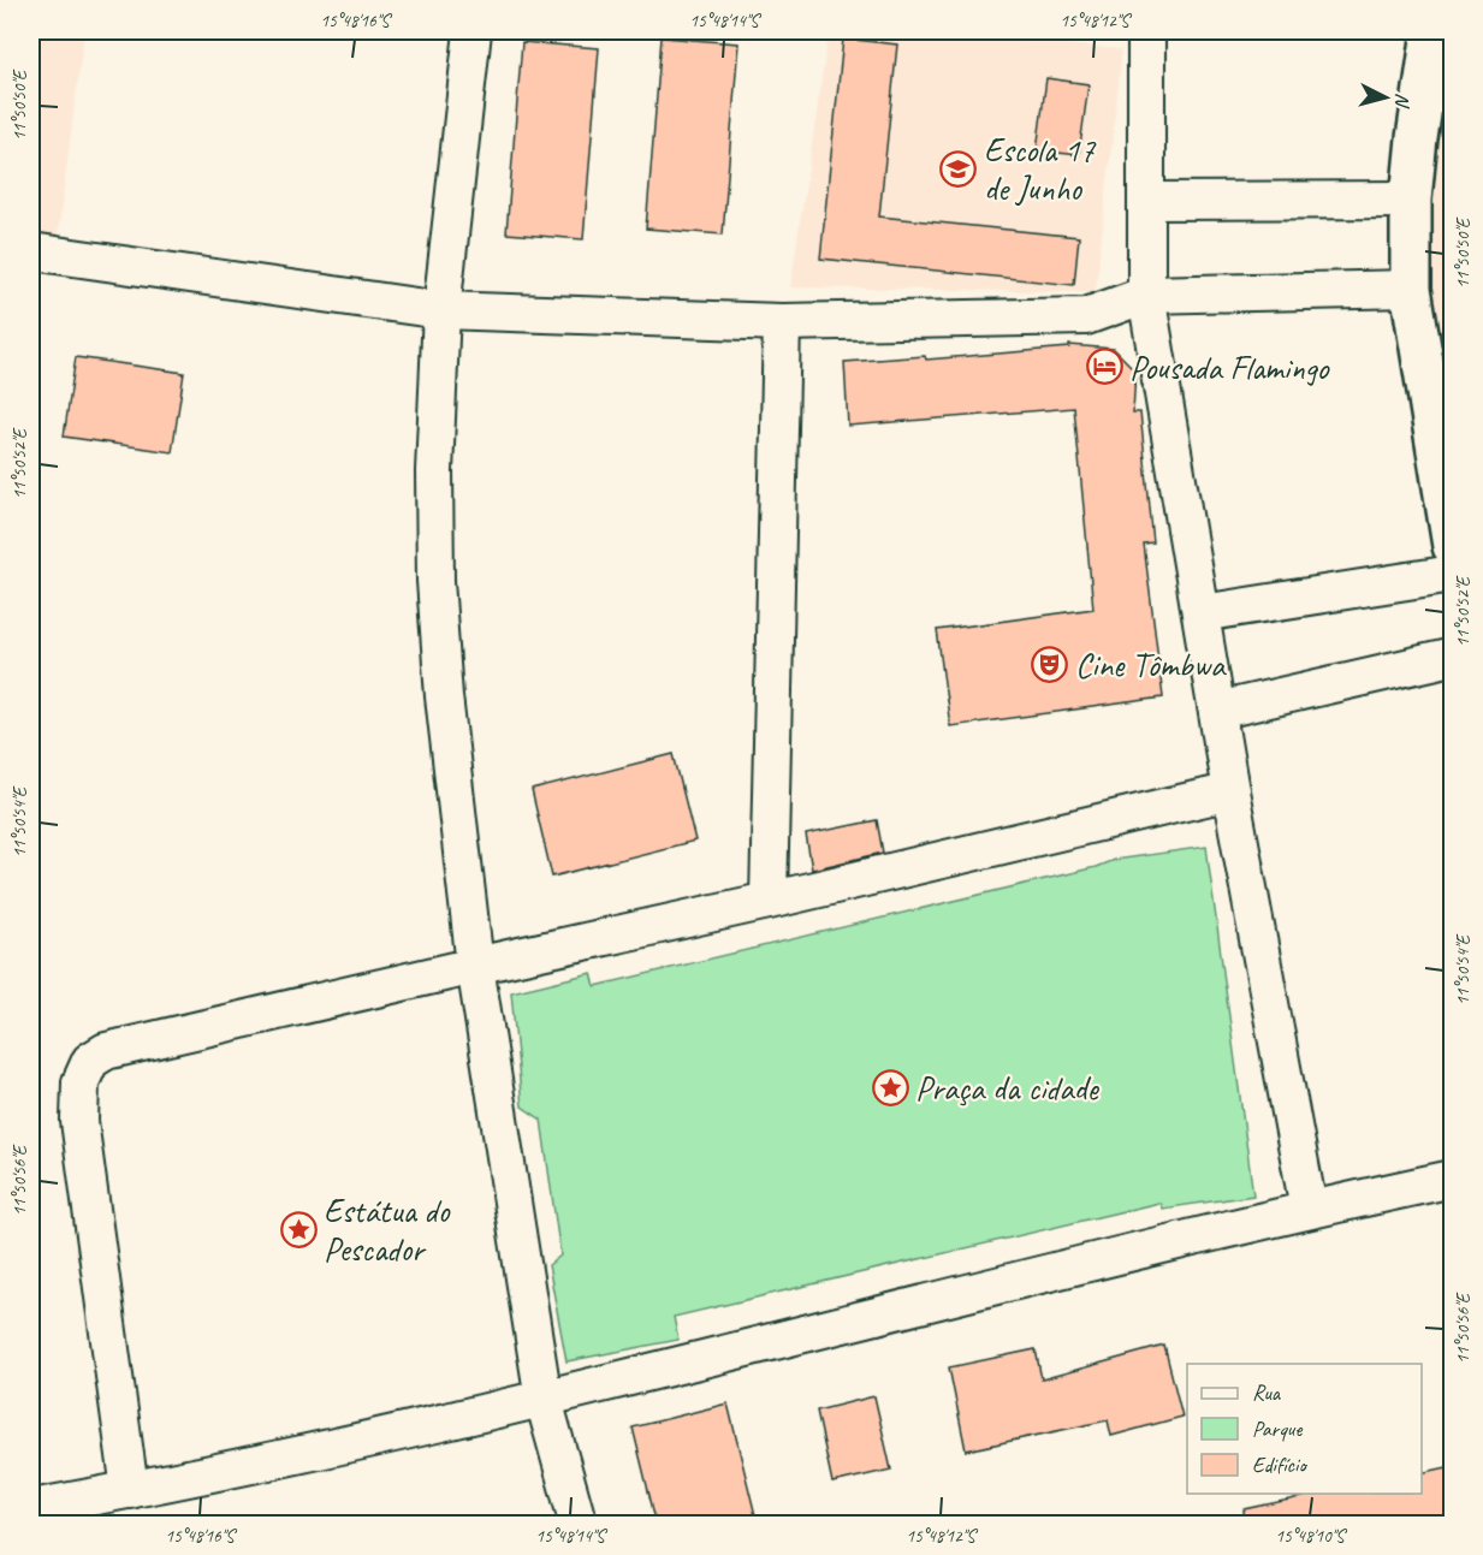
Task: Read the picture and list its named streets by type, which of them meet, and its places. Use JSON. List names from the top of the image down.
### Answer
{
  "places": {
    "school or university": ["Escola 17 de Junho"],
    "hotel": ["Pousada Flamingo"],
    "theatre": ["Cine Tômbwa"],
    "place": ["Praça da cidade", "Estátua do Pescador"]
  },
  "legend": ["Rua", "Parque", "Edifício"],
  "north": "right",
  "coordinates": [
    "15°48'16\"S",
    "15°48'14\"S",
    "15°48'12\"S",
    "11°50'50\"E",
    "11°50'52\"E",
    "11°50'54\"E",
    "11°50'56\"E",
    "15°48'10\"S"
  ]
}
